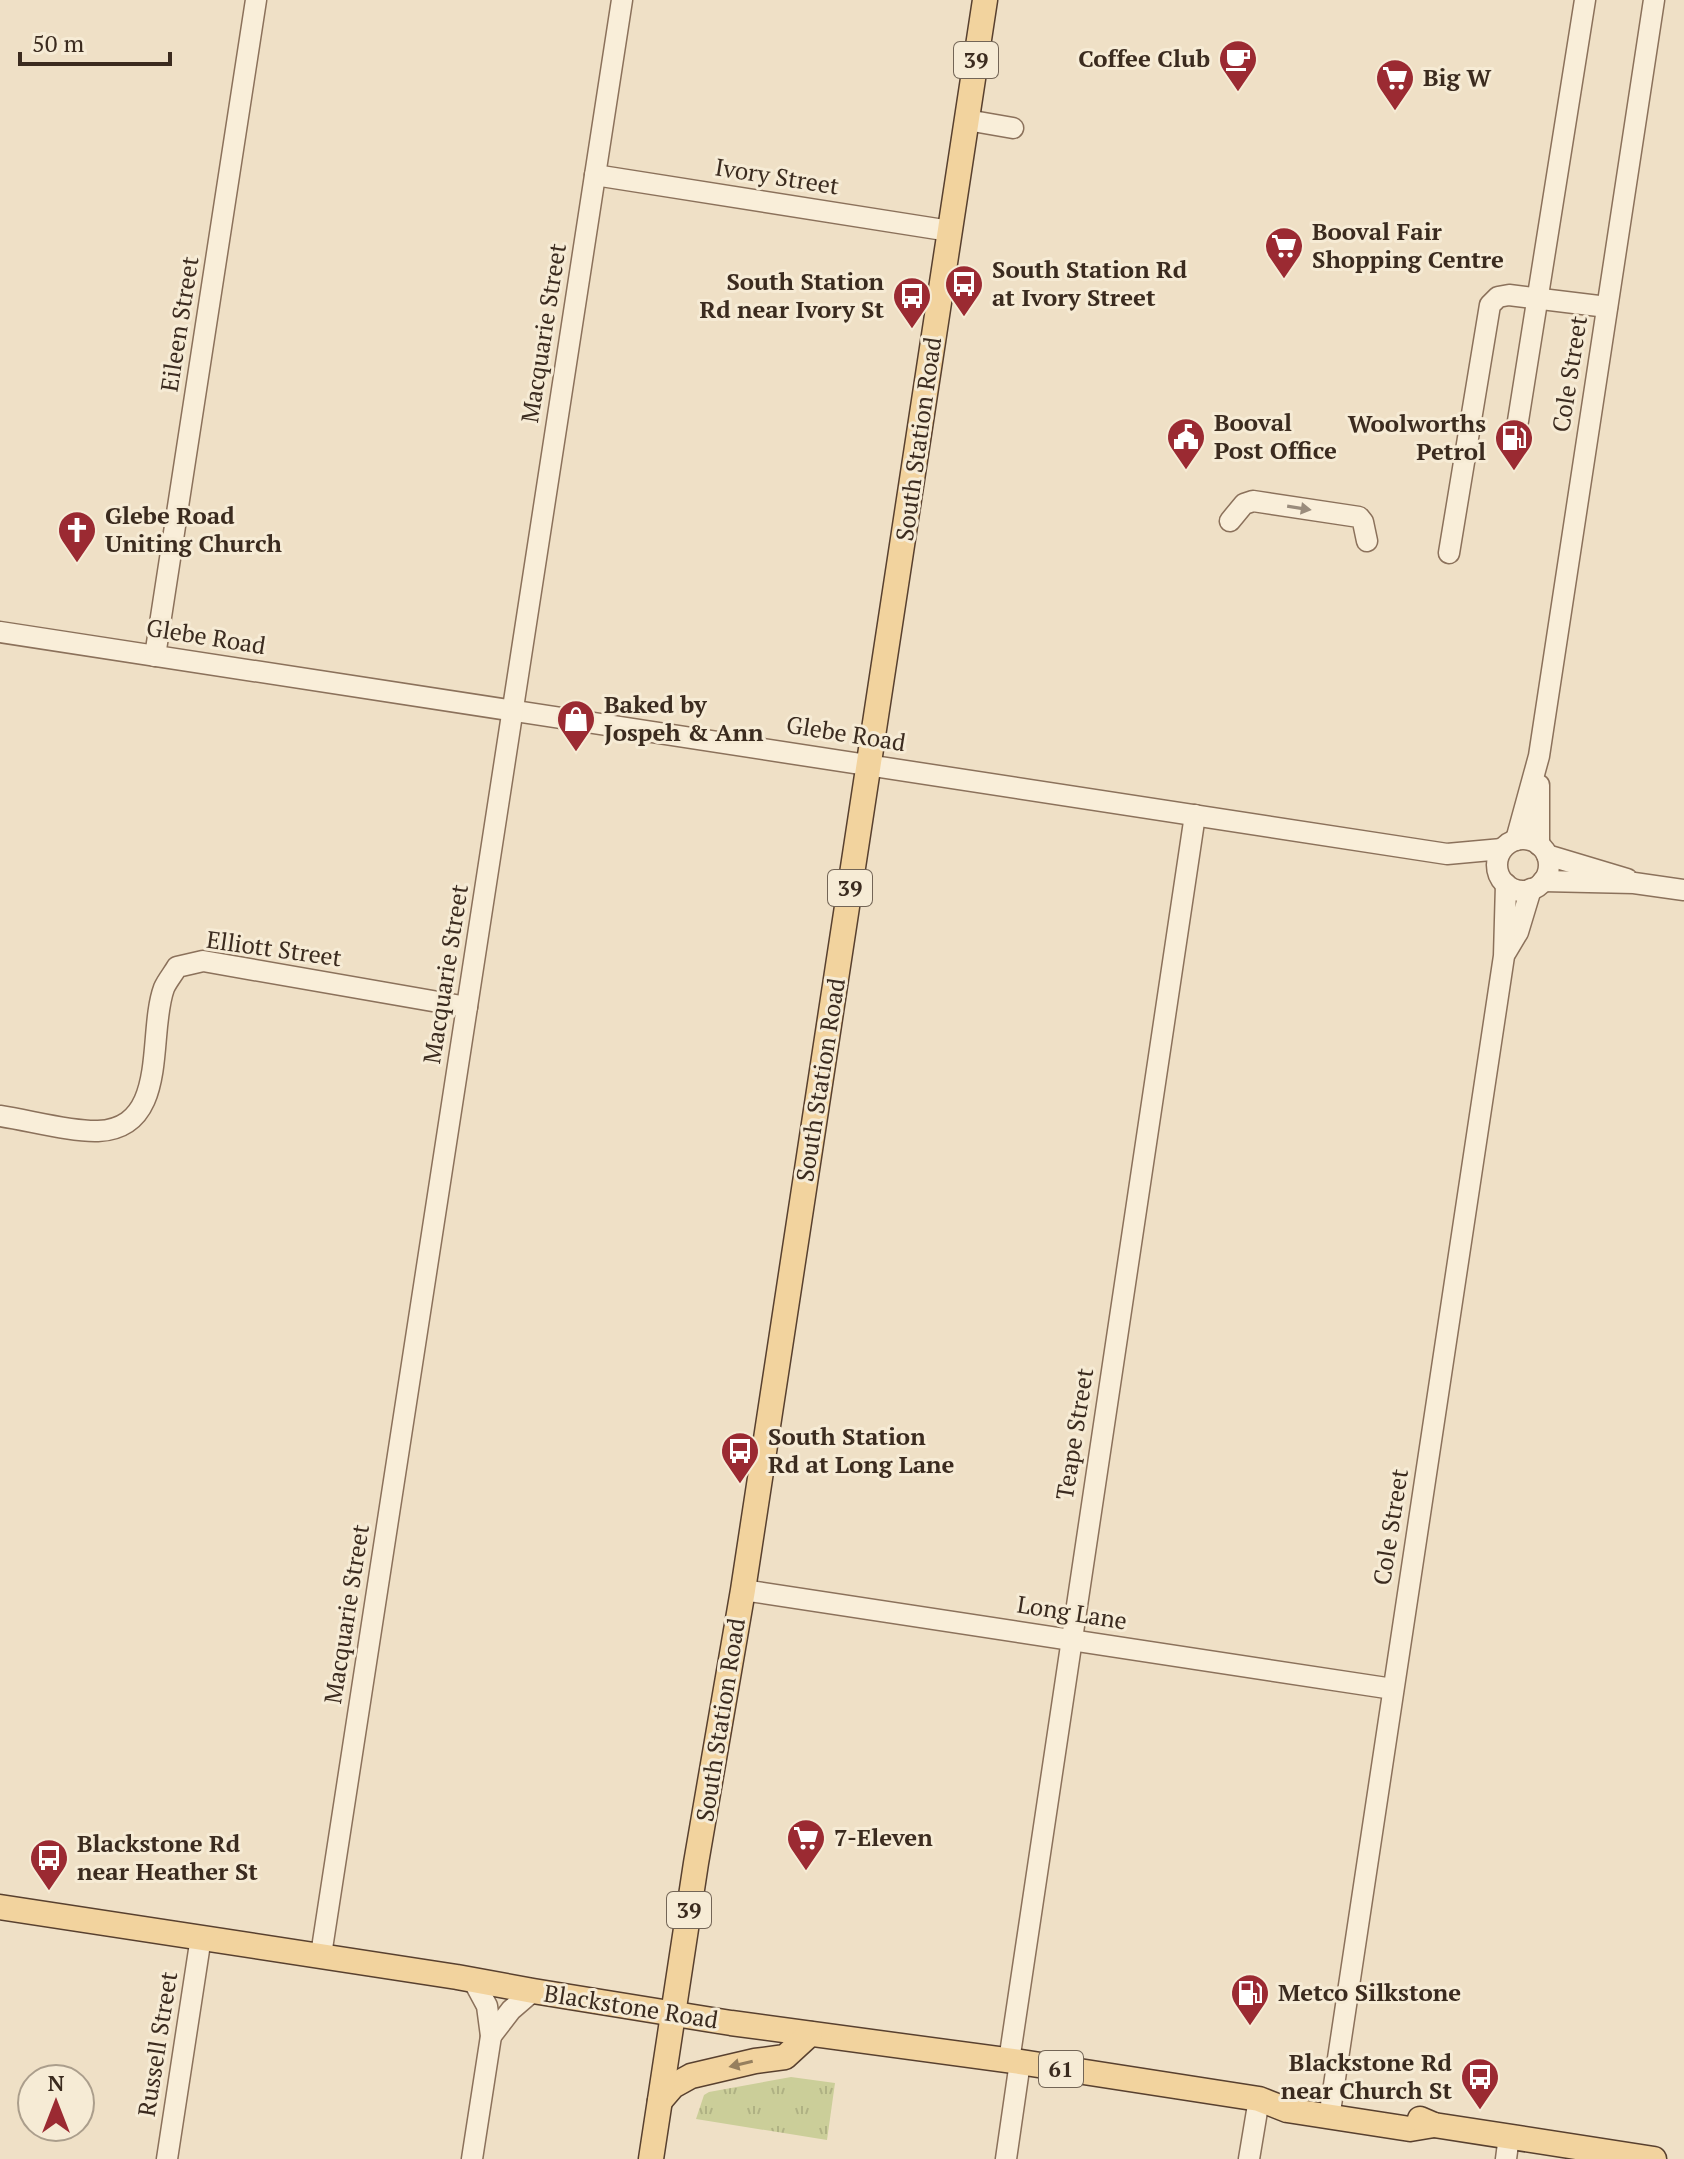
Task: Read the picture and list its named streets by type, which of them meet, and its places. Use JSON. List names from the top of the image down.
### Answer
{
  "streets": {
    "main road": [
      "39",
      "South Station Road",
      "Blackstone Road",
      "61"
    ],
    "street": [
      "Ivory Street",
      "Eileen Street",
      "Macquarie Street",
      "Cole Street",
      "Glebe Road",
      "Elliott Street",
      "Teape Street",
      "Long Lane",
      "Russell Street"
    ]
  },
  "crossings": [
    ["Ivory Street", "Macquarie Street"],
    ["Ivory Street", "South Station Road"],
    ["Eileen Street", "Glebe Road"],
    ["Macquarie Street", "Glebe Road"],
    ["Macquarie Street", "Elliott Street"],
    ["Macquarie Street", "Blackstone Road"],
    ["Cole Street", "Glebe Road"],
    ["Cole Street", "Long Lane"],
    ["Cole Street", "Blackstone Road"],
    ["South Station Road", "Glebe Road"],
    ["South Station Road", "Long Lane"],
    ["South Station Road", "Blackstone Road"],
    ["Glebe Road", "Teape Street"],
    ["Teape Street", "Long Lane"],
    ["Teape Street", "Blackstone Road"],
    ["Blackstone Road", "Russell Street"]
  ],
  "places": {
    "cafe": ["Coffee Club"],
    "supermarket": ["Big W", "Booval Fair Shopping Centre", "7-Eleven"],
    "bus stop": [
      "South Station Rd at Ivory Street",
      "South Station Rd near Ivory St",
      "South Station Rd at Long Lane",
      "Blackstone Rd near Heather St",
      "Blackstone Rd near Church St"
    ],
    "public building": ["Booval Post Office"],
    "fuel station": ["Woolworths Petrol", "Metco Silkstone"],
    "church": ["Glebe Road Uniting Church"],
    "shop": ["Baked by Jospeh & Ann"]
  },
  "scale_bar": "50 m",
  "north": "top"
}
